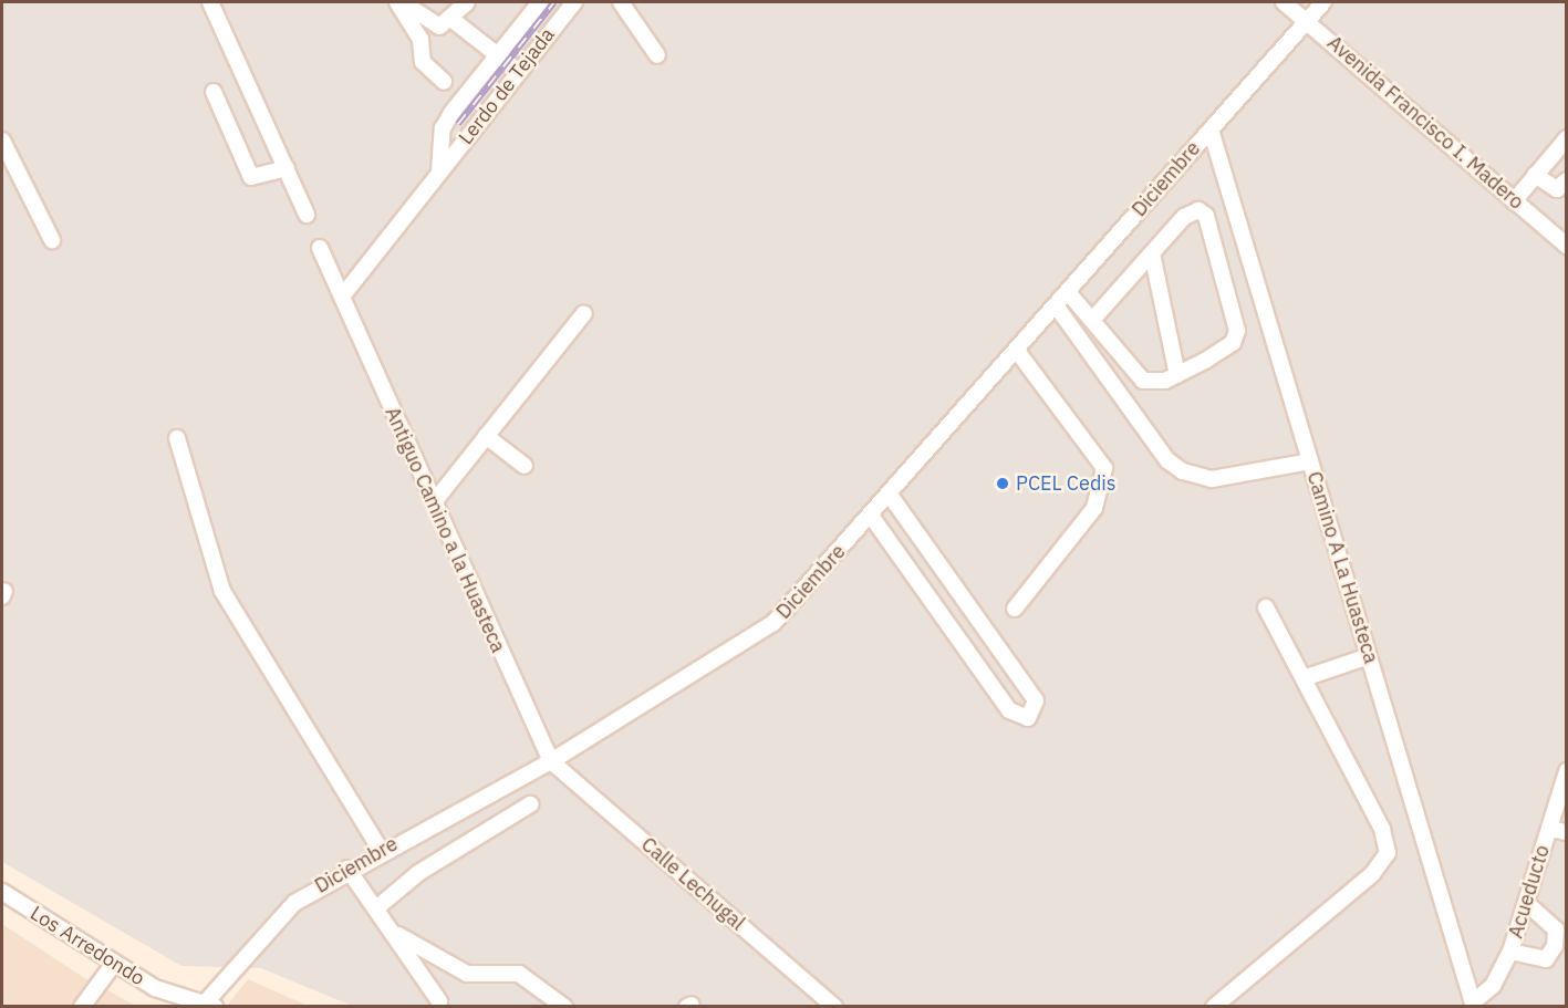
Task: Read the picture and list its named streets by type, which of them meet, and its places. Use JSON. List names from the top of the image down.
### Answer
{
  "streets": {
    "street": [
      "Lerdo de Tejada",
      "Avenida Francisco I. Madero",
      "Diciembre",
      "Antiguo Camino a la Huasteca",
      "Camino A La Huasteca",
      "Calle Lechugal",
      "Acueducto",
      "Los Arredondo"
    ]
  },
  "crossings": [
    ["Lerdo de Tejada", "Antiguo Camino a la Huasteca"],
    ["Avenida Francisco I. Madero", "Diciembre"],
    ["Diciembre", "Antiguo Camino a la Huasteca"],
    ["Diciembre", "Camino A La Huasteca"],
    ["Diciembre", "Calle Lechugal"],
    ["Diciembre", "Los Arredondo"],
    ["Antiguo Camino a la Huasteca", "Calle Lechugal"],
    ["Camino A La Huasteca", "Acueducto"]
  ],
  "places": ["PCEL Cedis"]
}
